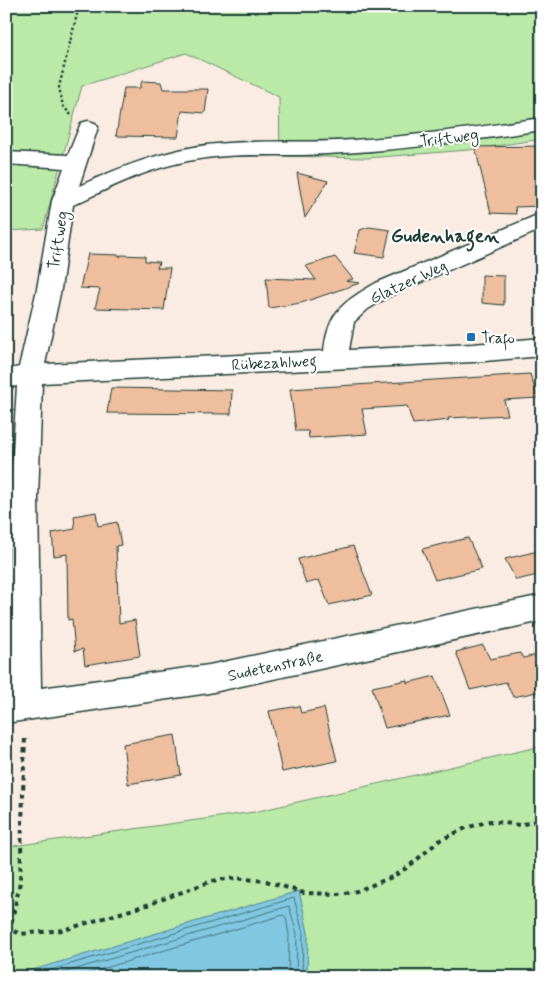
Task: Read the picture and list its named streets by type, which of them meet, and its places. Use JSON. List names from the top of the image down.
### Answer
{
  "streets": {
    "street": [
      "Triftweg",
      "Glatzer Weg",
      "Rübezahlweg",
      "Sudetenstraße"
    ]
  },
  "crossings": [
    ["Triftweg", "Rübezahlweg"],
    ["Triftweg", "Sudetenstraße"],
    ["Glatzer Weg", "Rübezahlweg"]
  ],
  "districts": ["Gudenhagen"],
  "places": {
    "transit": ["Trafo"]
  }
}
